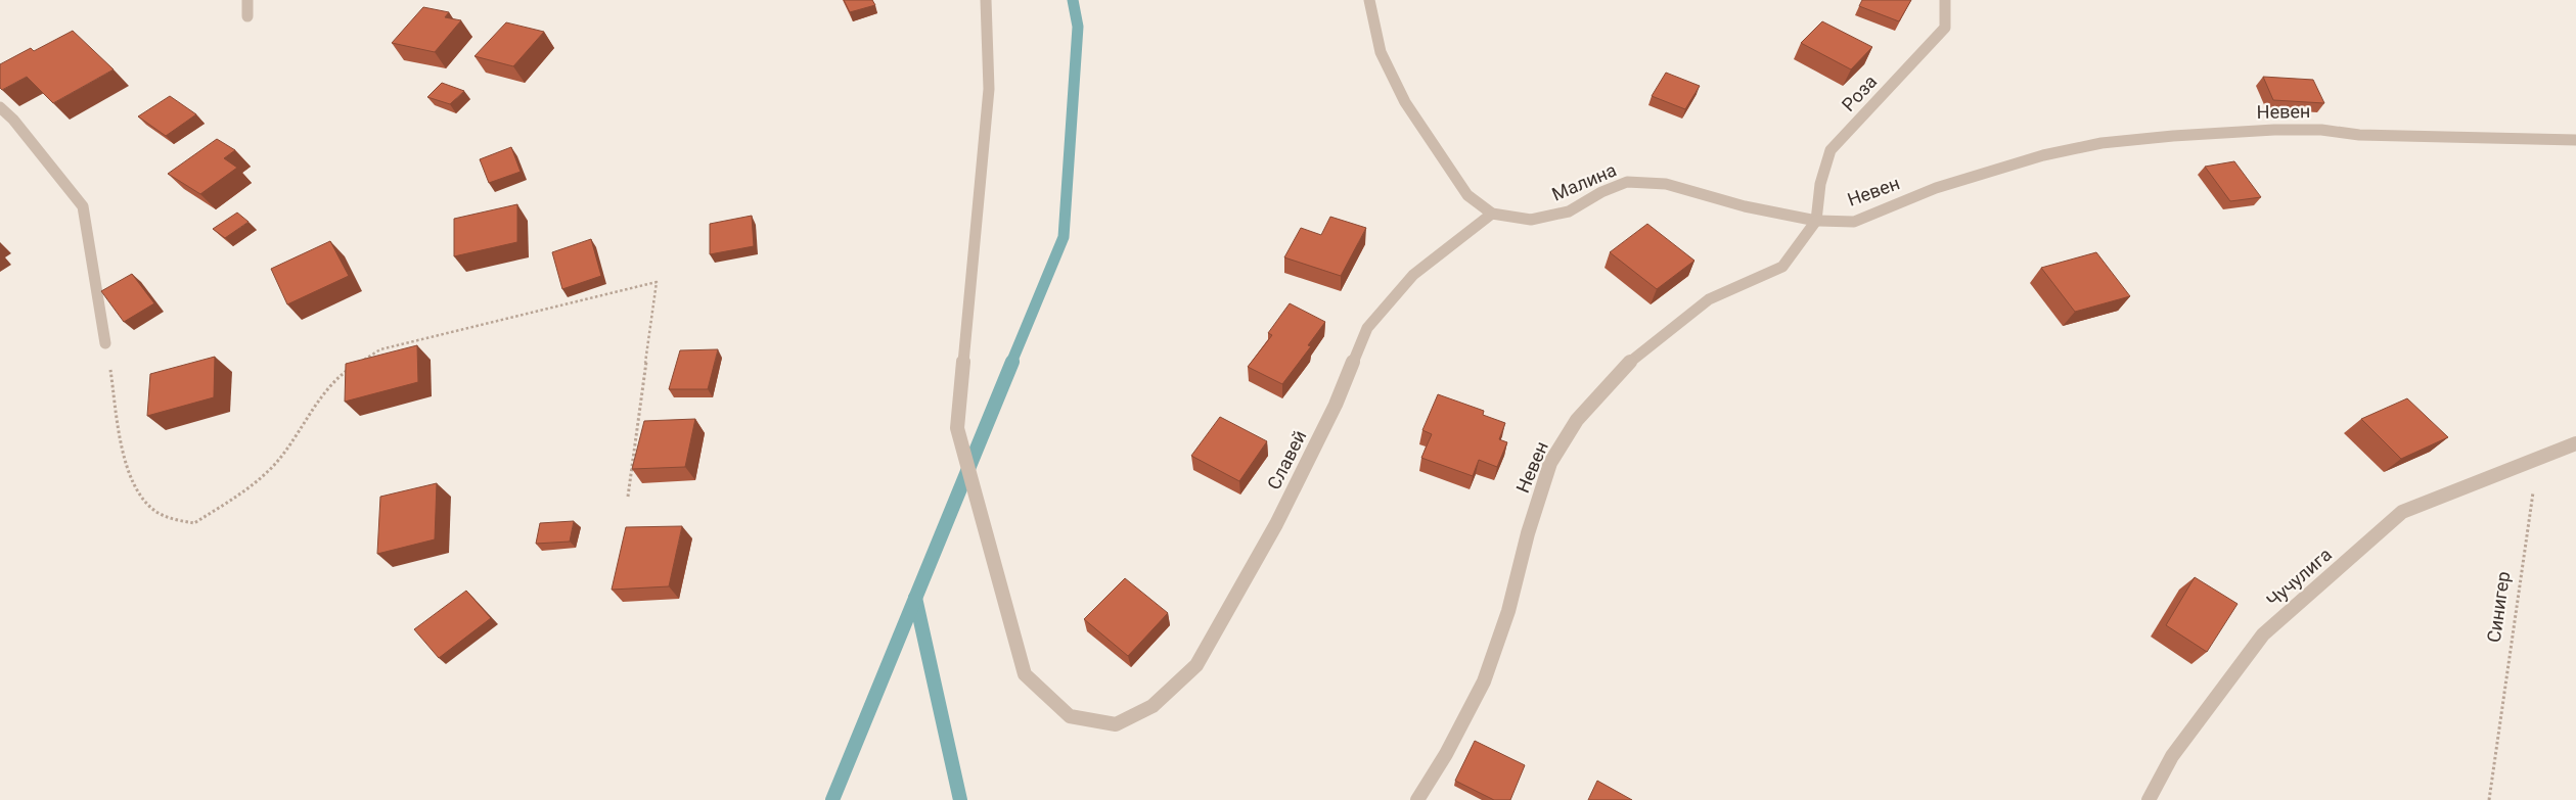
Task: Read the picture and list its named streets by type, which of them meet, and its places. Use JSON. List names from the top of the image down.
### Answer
{
  "streets": {
    "street": [
      "Роза",
      "Невен",
      "Малина",
      "Славей",
      "Чучулига"
    ],
    "path": ["Синигер"]
  },
  "crossings": [
    ["Роза", "Невен"],
    ["Роза", "Малина"],
    ["Невен", "Малина"],
    ["Малина", "Славей"],
    ["Чучулига", "Синигер"]
  ]
}
